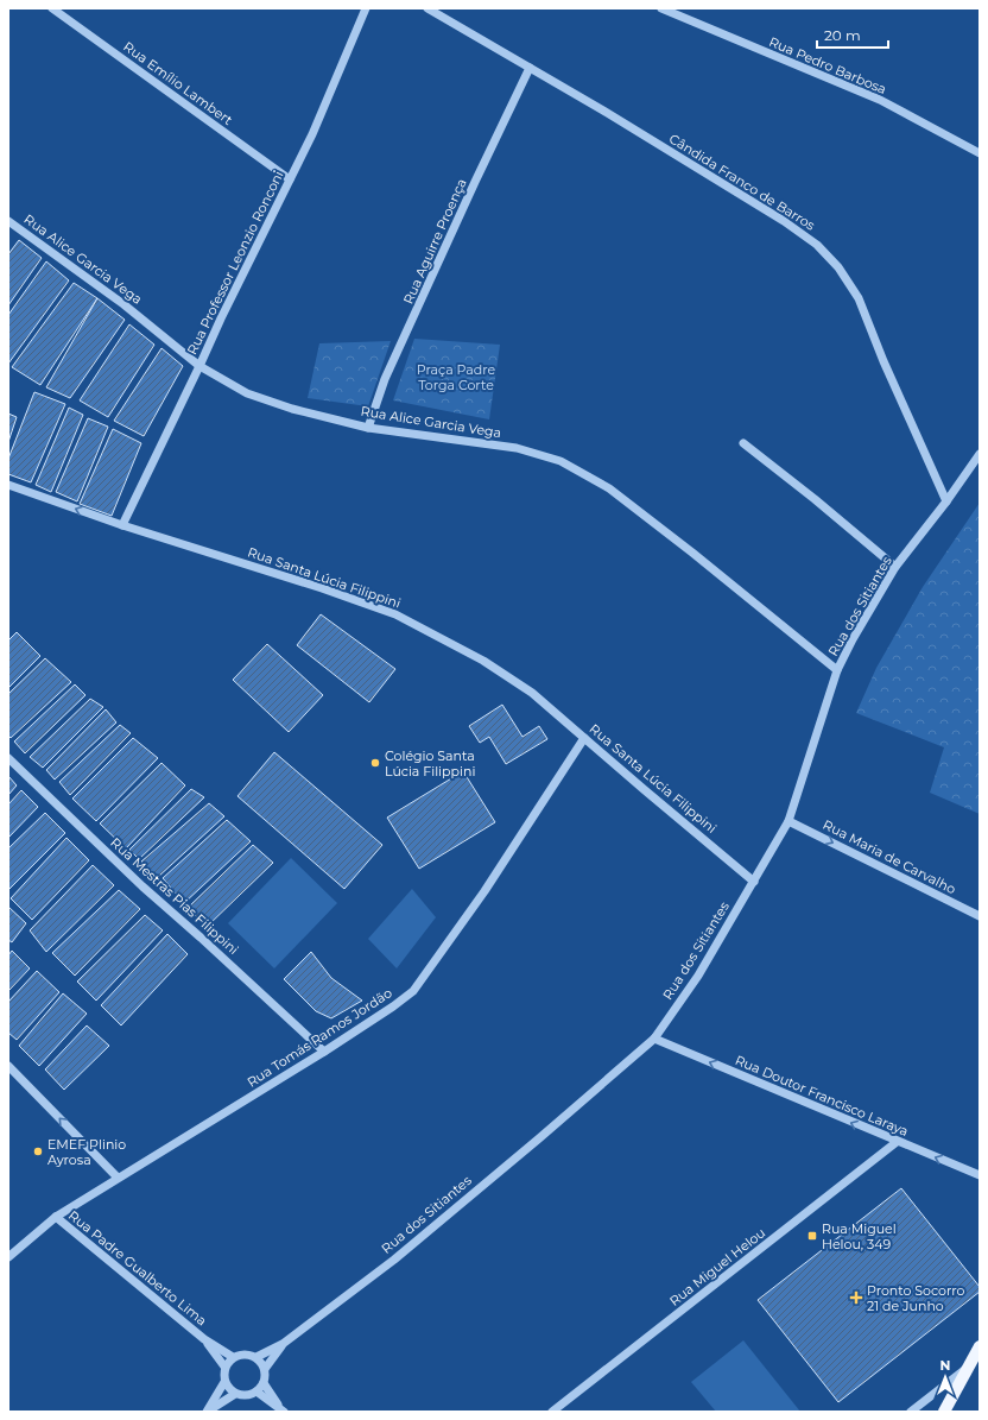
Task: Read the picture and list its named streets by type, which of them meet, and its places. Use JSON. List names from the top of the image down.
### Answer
{
  "streets": {
    "street": [
      "Rua Pedro Barbosa",
      "Rua Emílio Lambert",
      "Cândida Franco de Barros",
      "Rua Aguirre Proença",
      "Rua Alice Garcia Vega",
      "Rua Professor Leonzio Ronconi",
      "Rua Santa Lúcia Filippini",
      "Rua dos Sitiantes",
      "Rua Maria de Carvalho",
      "Rua Mestras Pias Filippini",
      "Rua Tomás Ramos Jordão",
      "Rua Doutor Francisco Laraya",
      "Rua Miguel Helou",
      "Rua Padre Gualberto Lima"
    ]
  },
  "crossings": [
    ["Rua Emílio Lambert", "Rua Professor Leonzio Ronconi"],
    ["Cândida Franco de Barros", "Rua Aguirre Proença"],
    ["Cândida Franco de Barros", "Rua dos Sitiantes"],
    ["Rua Aguirre Proença", "Rua Alice Garcia Vega"],
    ["Rua Alice Garcia Vega", "Rua Professor Leonzio Ronconi"],
    ["Rua Alice Garcia Vega", "Rua dos Sitiantes"],
    ["Rua Professor Leonzio Ronconi", "Rua Santa Lúcia Filippini"],
    ["Rua Santa Lúcia Filippini", "Rua dos Sitiantes"],
    ["Rua Santa Lúcia Filippini", "Rua Tomás Ramos Jordão"],
    ["Rua dos Sitiantes", "Rua Maria de Carvalho"],
    ["Rua dos Sitiantes", "Rua Doutor Francisco Laraya"],
    ["Rua dos Sitiantes", "Rua Padre Gualberto Lima"],
    ["Rua Mestras Pias Filippini", "Rua Tomás Ramos Jordão"],
    ["Rua Tomás Ramos Jordão", "Rua Padre Gualberto Lima"],
    ["Rua Doutor Francisco Laraya", "Rua Miguel Helou"]
  ],
  "one_way": ["Rua Maria de Carvalho", "Rua Doutor Francisco Laraya"],
  "parks": ["Praça Padre Torga Corte"],
  "places": {
    "other": ["Colégio Santa Lúcia Filippini", "EMEF Plinio Ayrosa"],
    "transit": ["Rua Miguel Helou, 349"],
    "health": ["Pronto Socorro 21 de Junho"]
  },
  "scale_bar": "20 m",
  "north": "top"
}
